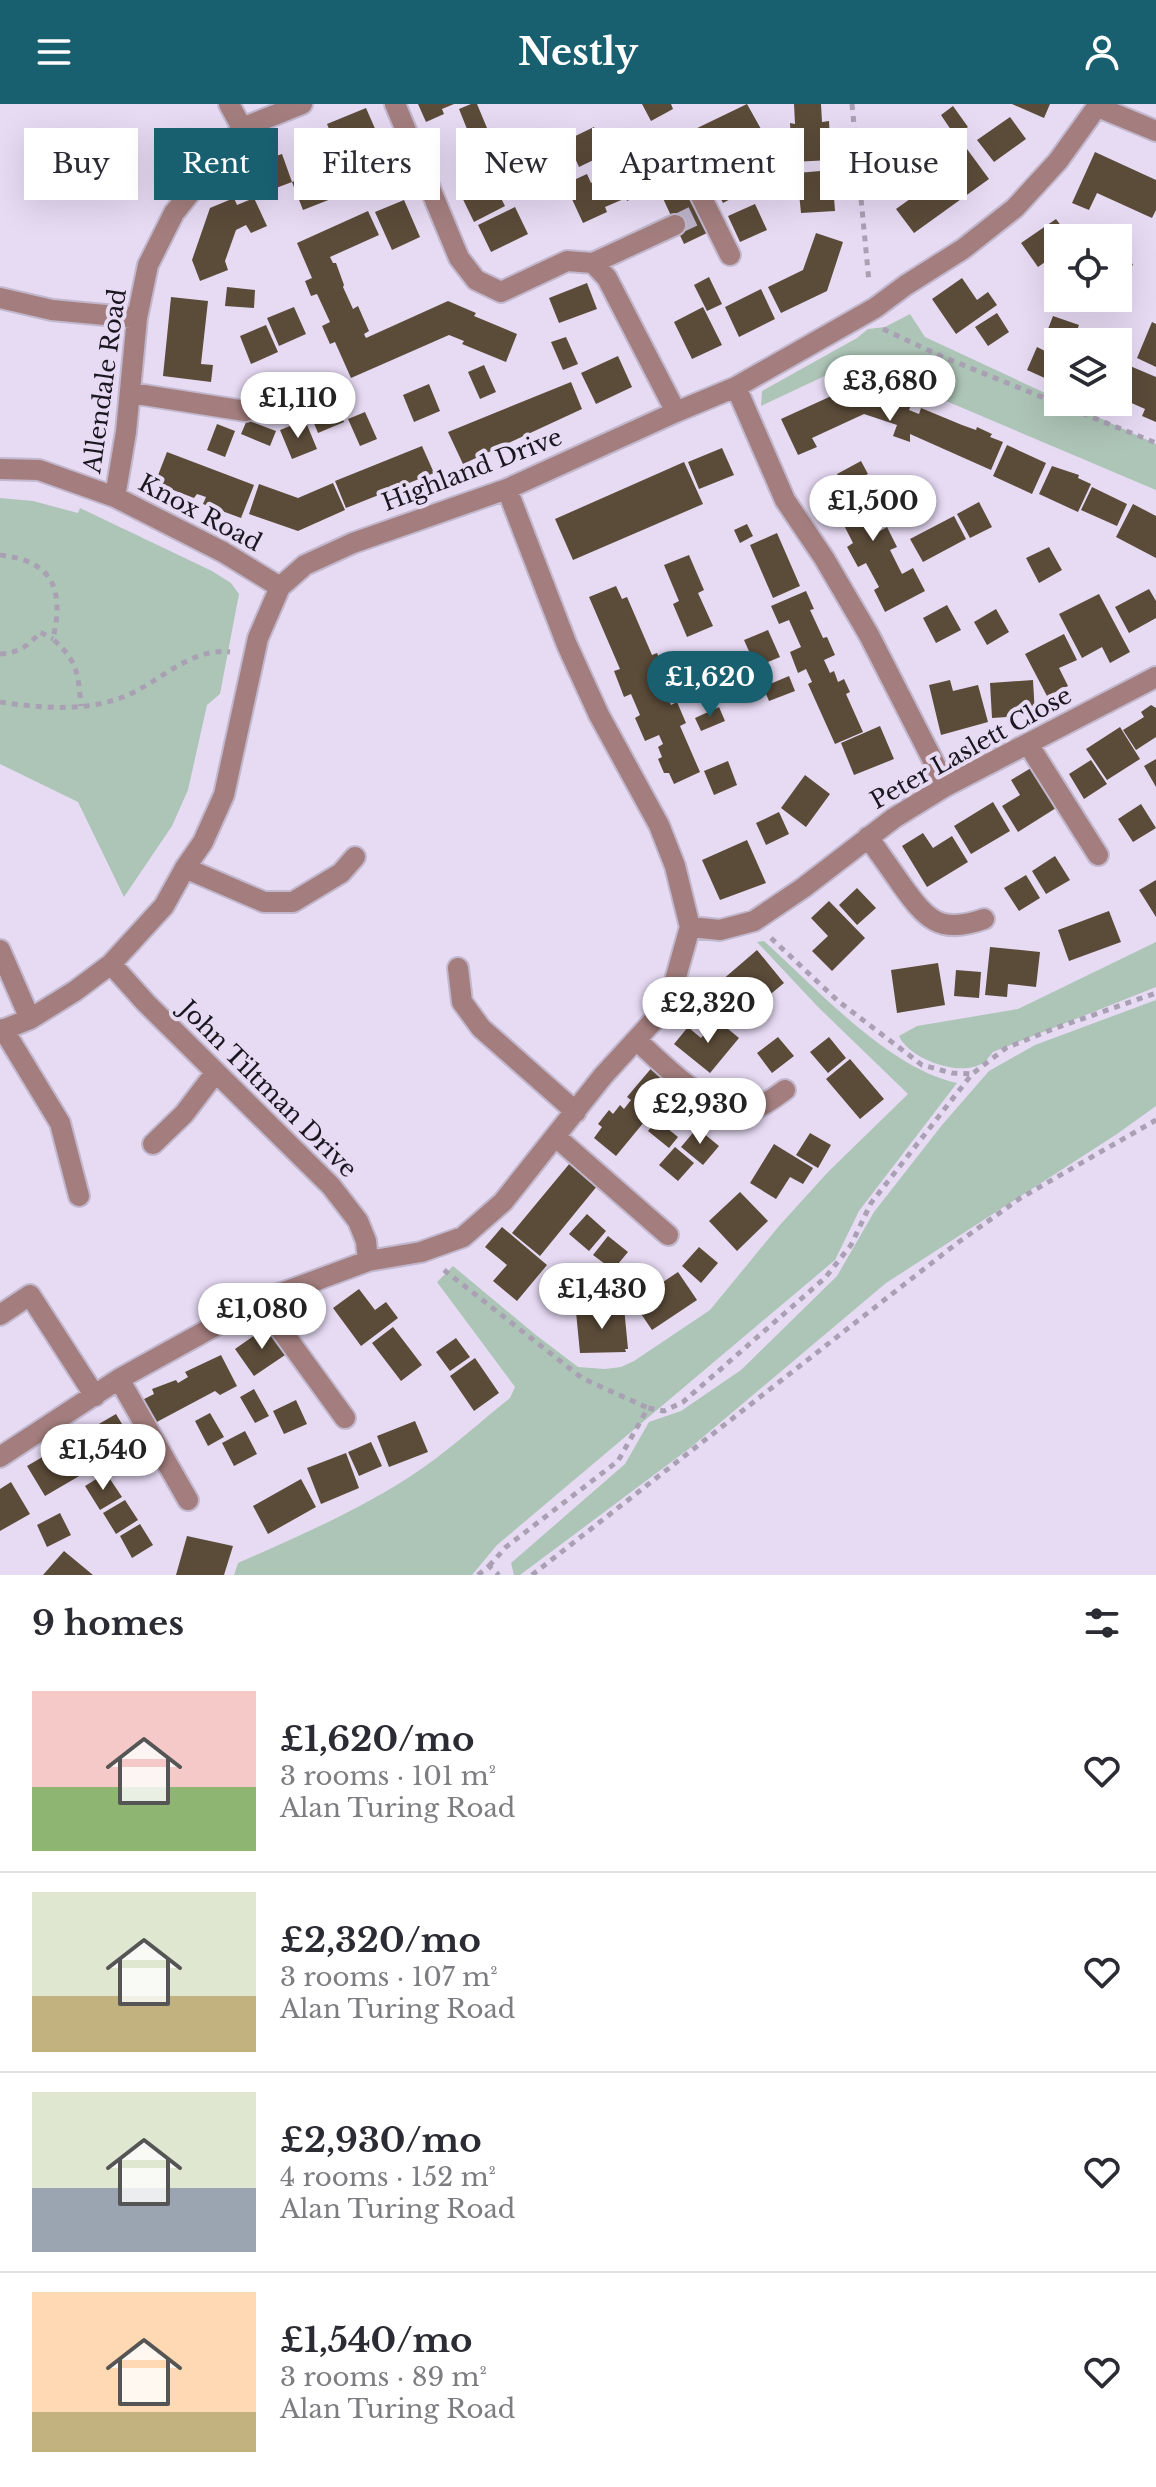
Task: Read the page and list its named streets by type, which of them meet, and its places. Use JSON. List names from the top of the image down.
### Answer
{
  "streets": {
    "street": [
      "Allendale Road",
      "Highland Drive",
      "Knox Road",
      "Peter Laslett Close",
      "John Tiltman Drive"
    ]
  },
  "crossings": [
    ["Allendale Road", "Knox Road"],
    ["Highland Drive", "Knox Road"],
    ["Highland Drive", "John Tiltman Drive"]
  ],
  "page": {
    "header": "Nestly",
    "chip": [
      "Buy",
      "Rent",
      "Filters",
      "New",
      "Apartment",
      "House"
    ],
    "price": [
      "£3,680",
      "£1,110",
      "£1,500",
      "£1,620",
      "£2,320",
      "£2,930",
      "£1,430",
      "£1,080",
      "£1,540"
    ],
    "heading": "9 homes",
    "list": [
      {
        "name": "£1,620/mo",
        "note": "3 rooms · 101 m² · Alan Turing Road"
      },
      {
        "name": "£2,320/mo",
        "note": "3 rooms · 107 m² · Alan Turing Road"
      },
      {
        "name": "£2,930/mo",
        "note": "4 rooms · 152 m² · Alan Turing Road"
      },
      {
        "name": "£1,540/mo",
        "note": "3 rooms · 89 m² · Alan Turing Road"
      }
    ]
  }
}
